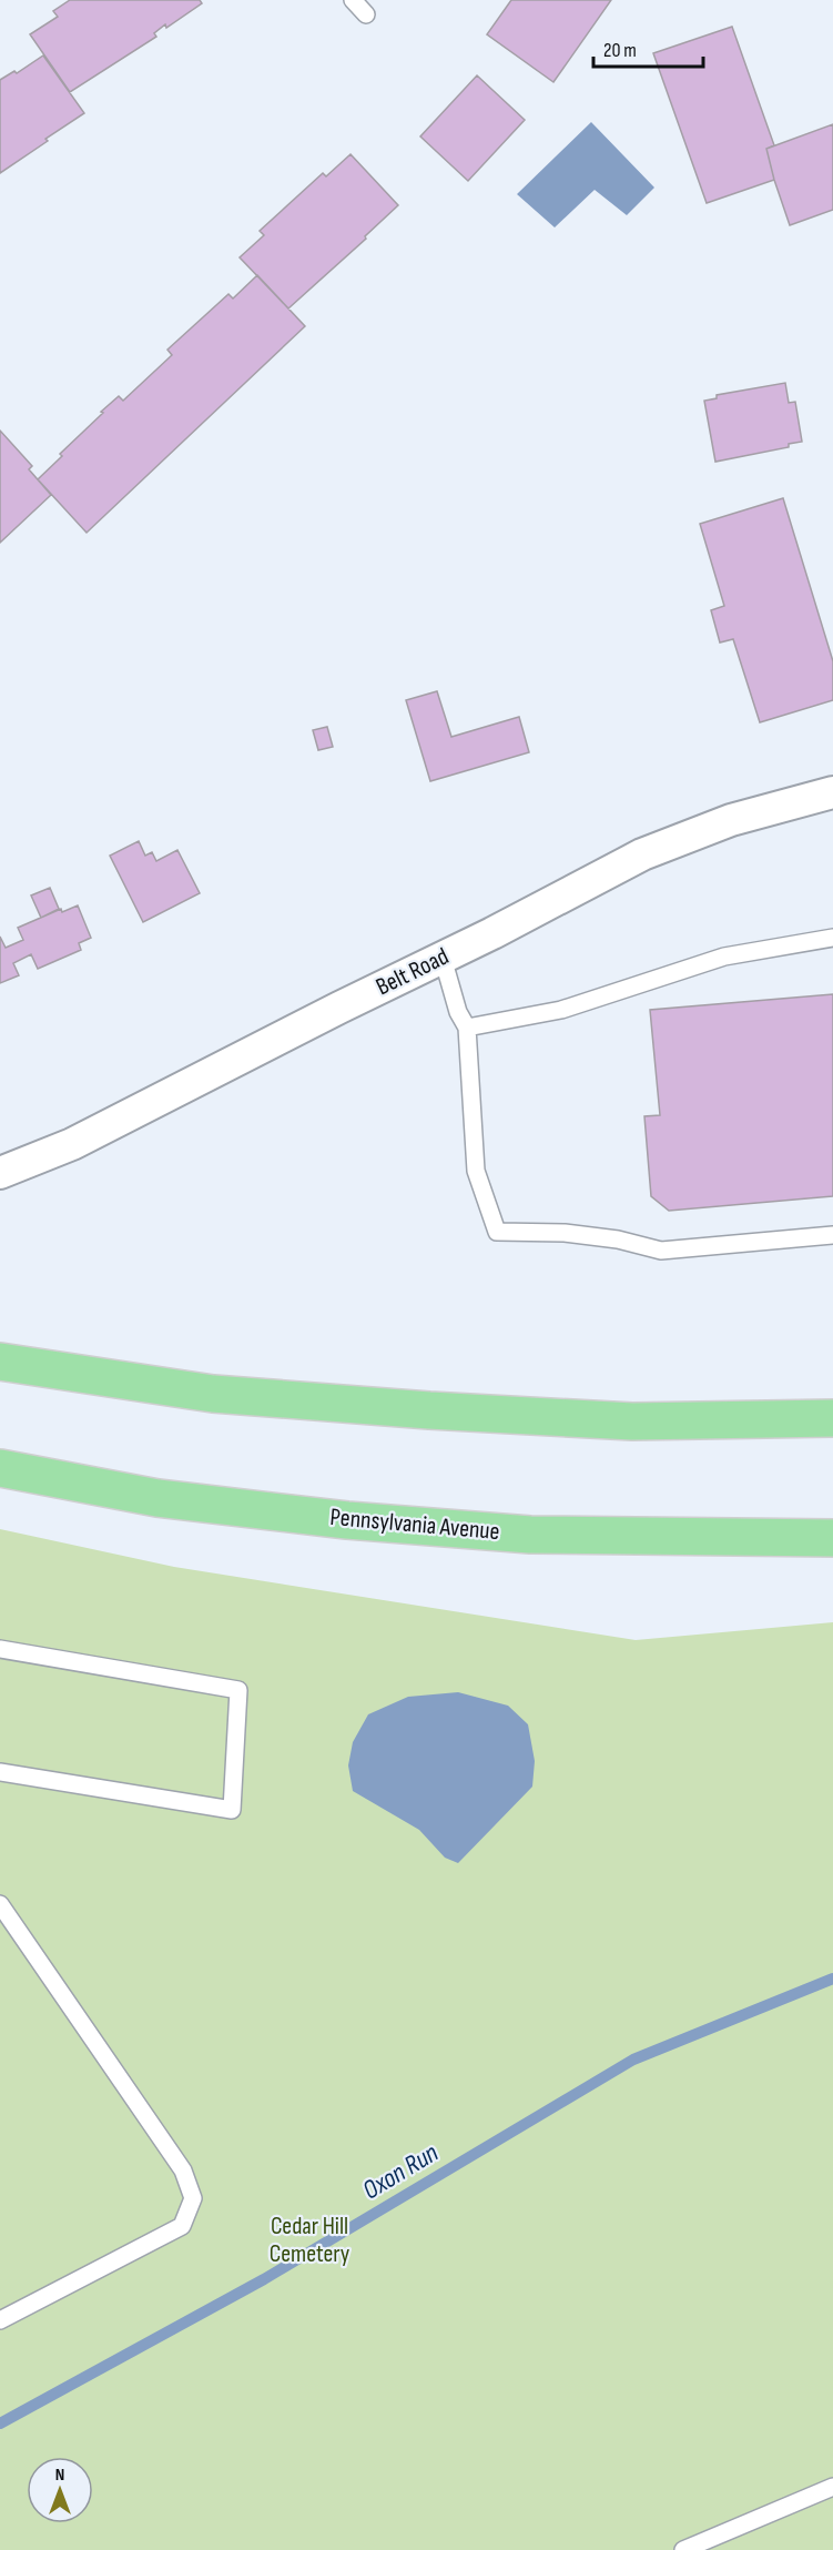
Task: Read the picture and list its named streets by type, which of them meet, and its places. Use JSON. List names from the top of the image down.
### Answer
{
  "streets": {
    "highway": ["Pennsylvania Avenue"],
    "street": ["Belt Road"]
  },
  "water": ["Oxon Run"],
  "parks": ["Cedar Hill Cemetery"],
  "scale_bar": "20 m",
  "north": "top"
}
